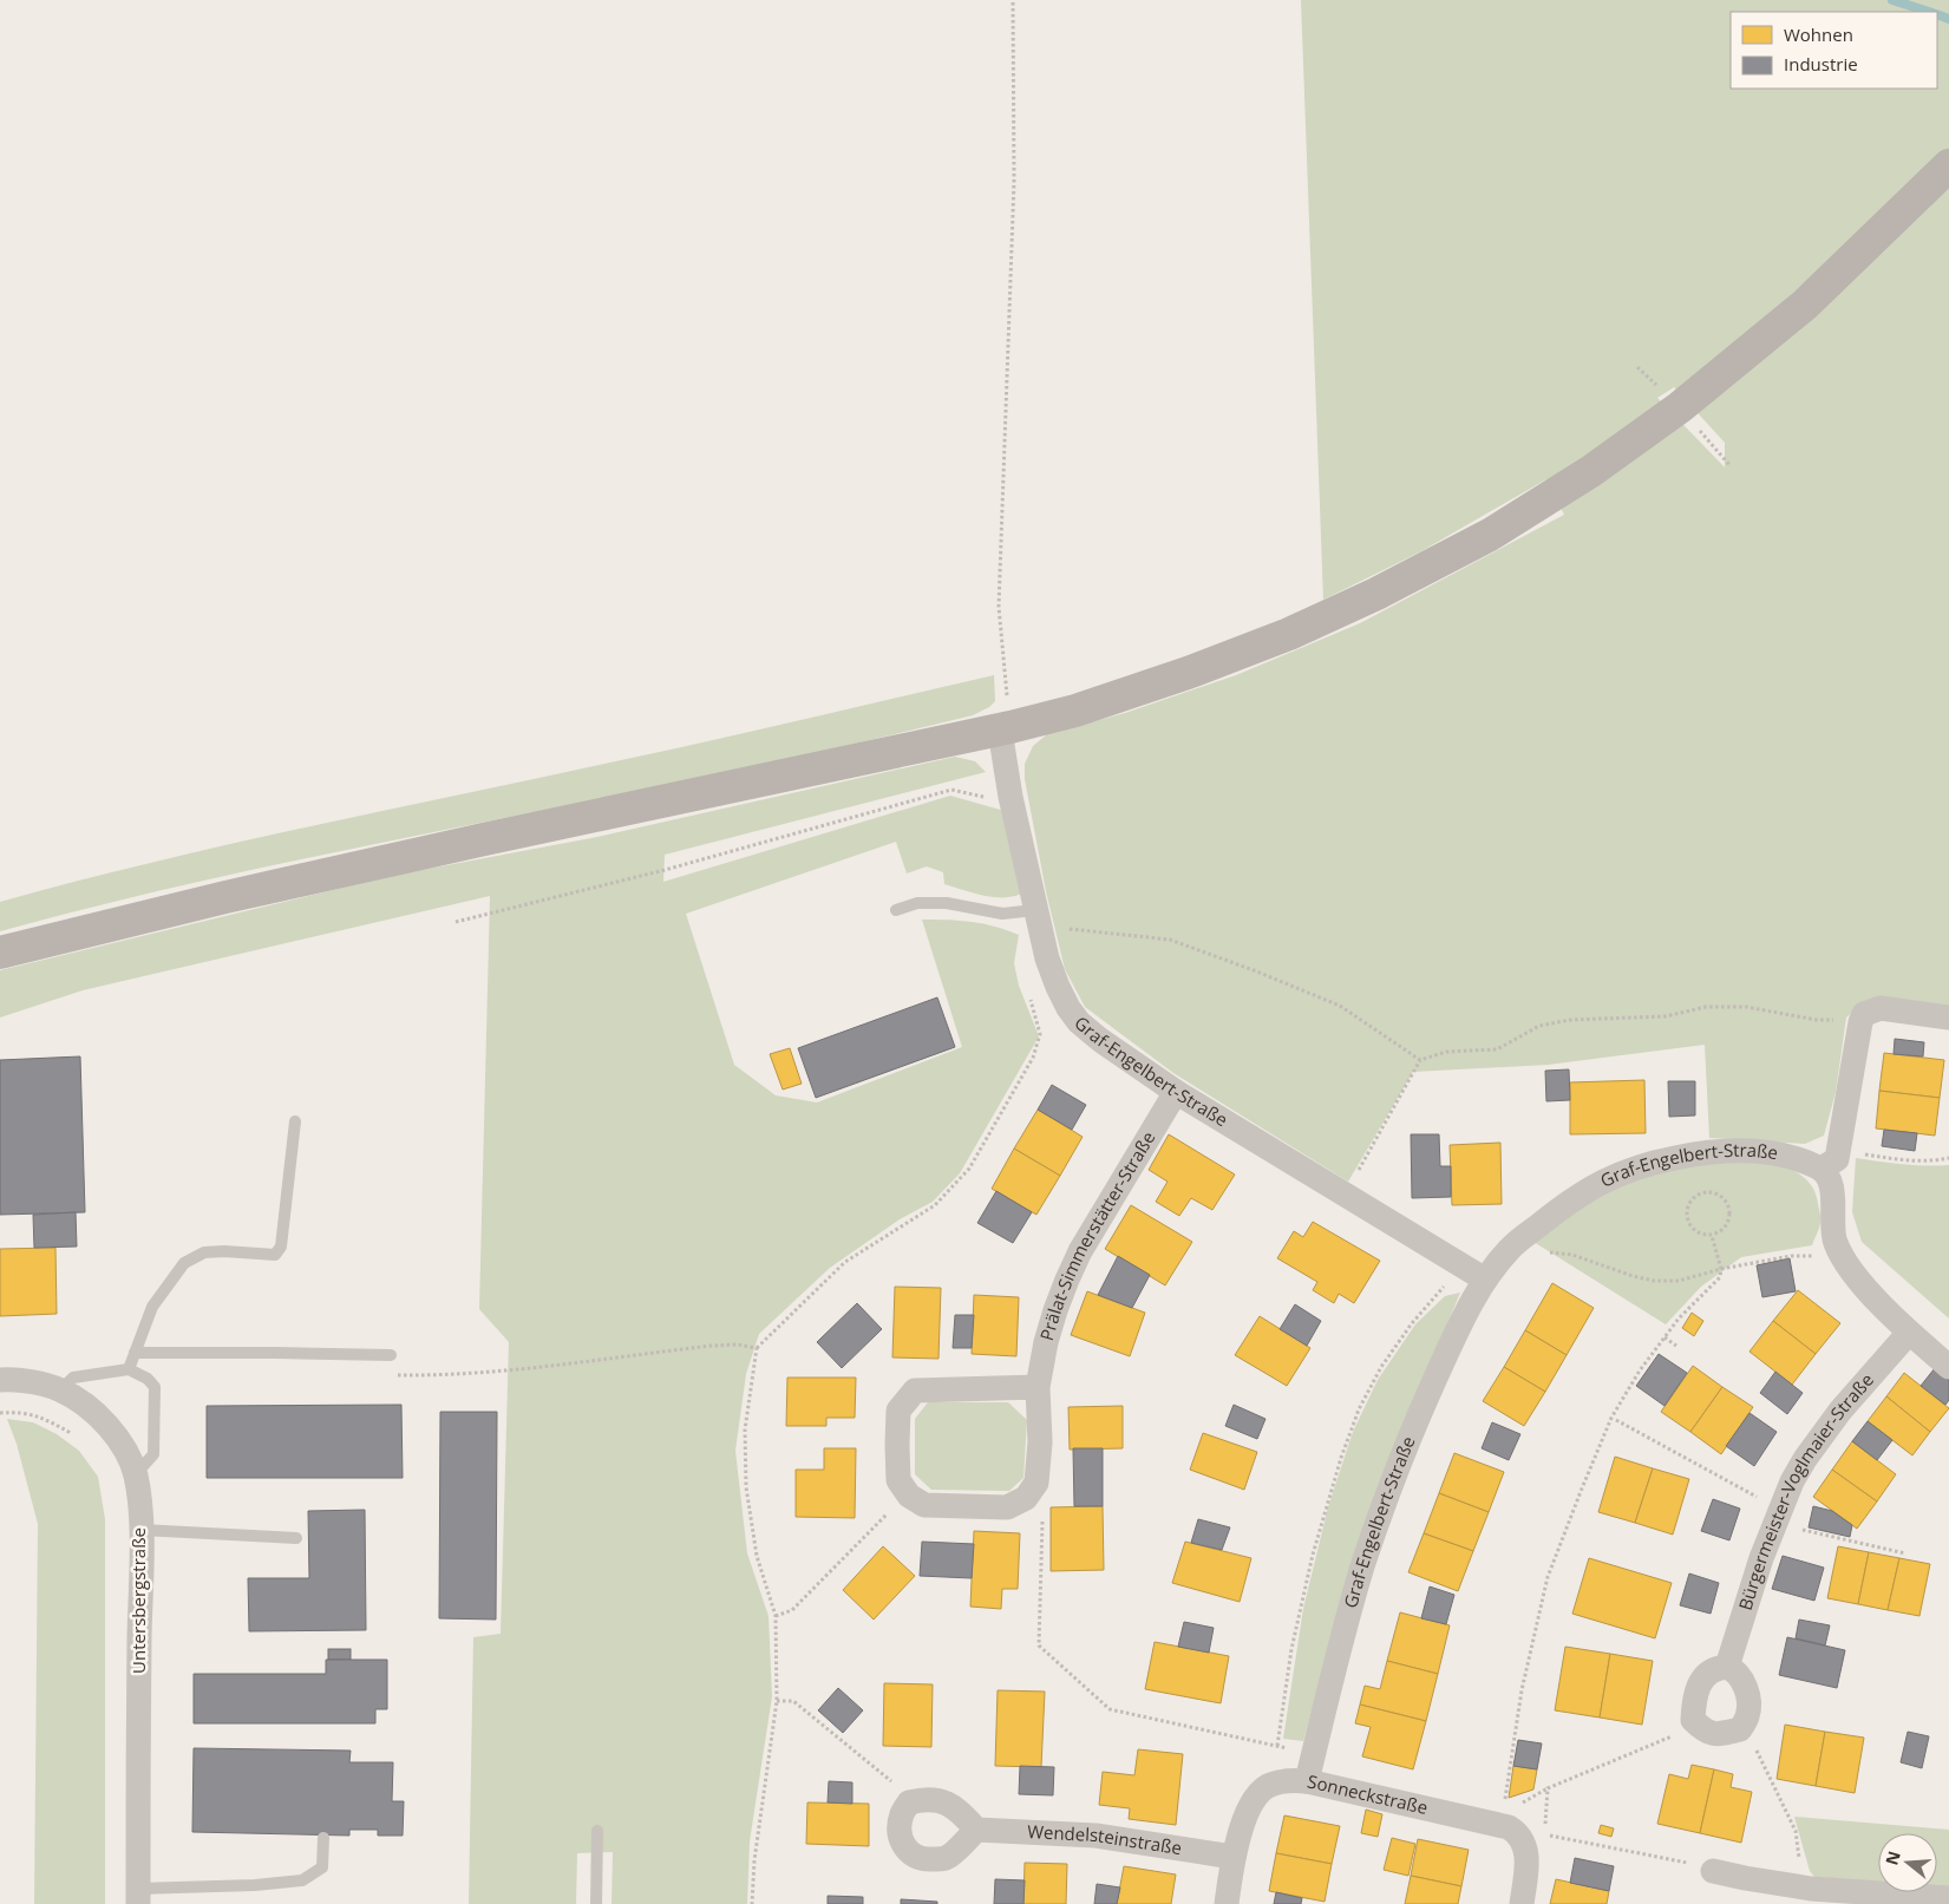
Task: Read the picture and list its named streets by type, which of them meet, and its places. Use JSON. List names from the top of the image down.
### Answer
{
  "streets": {
    "street": [
      "Graf-Engelbert-Straße",
      "Prälat-Simmerstätter-Straße",
      "Bürgermeister-Voglmaier-Straße",
      "Untersbergstraße",
      "Sonneckstraße",
      "Wendelsteinstraße"
    ]
  },
  "crossings": [
    ["Graf-Engelbert-Straße", "Prälat-Simmerstätter-Straße"],
    ["Graf-Engelbert-Straße", "Sonneckstraße"],
    ["Sonneckstraße", "Wendelsteinstraße"]
  ],
  "legend": ["Wohnen", "Industrie"],
  "north": "left"
}
